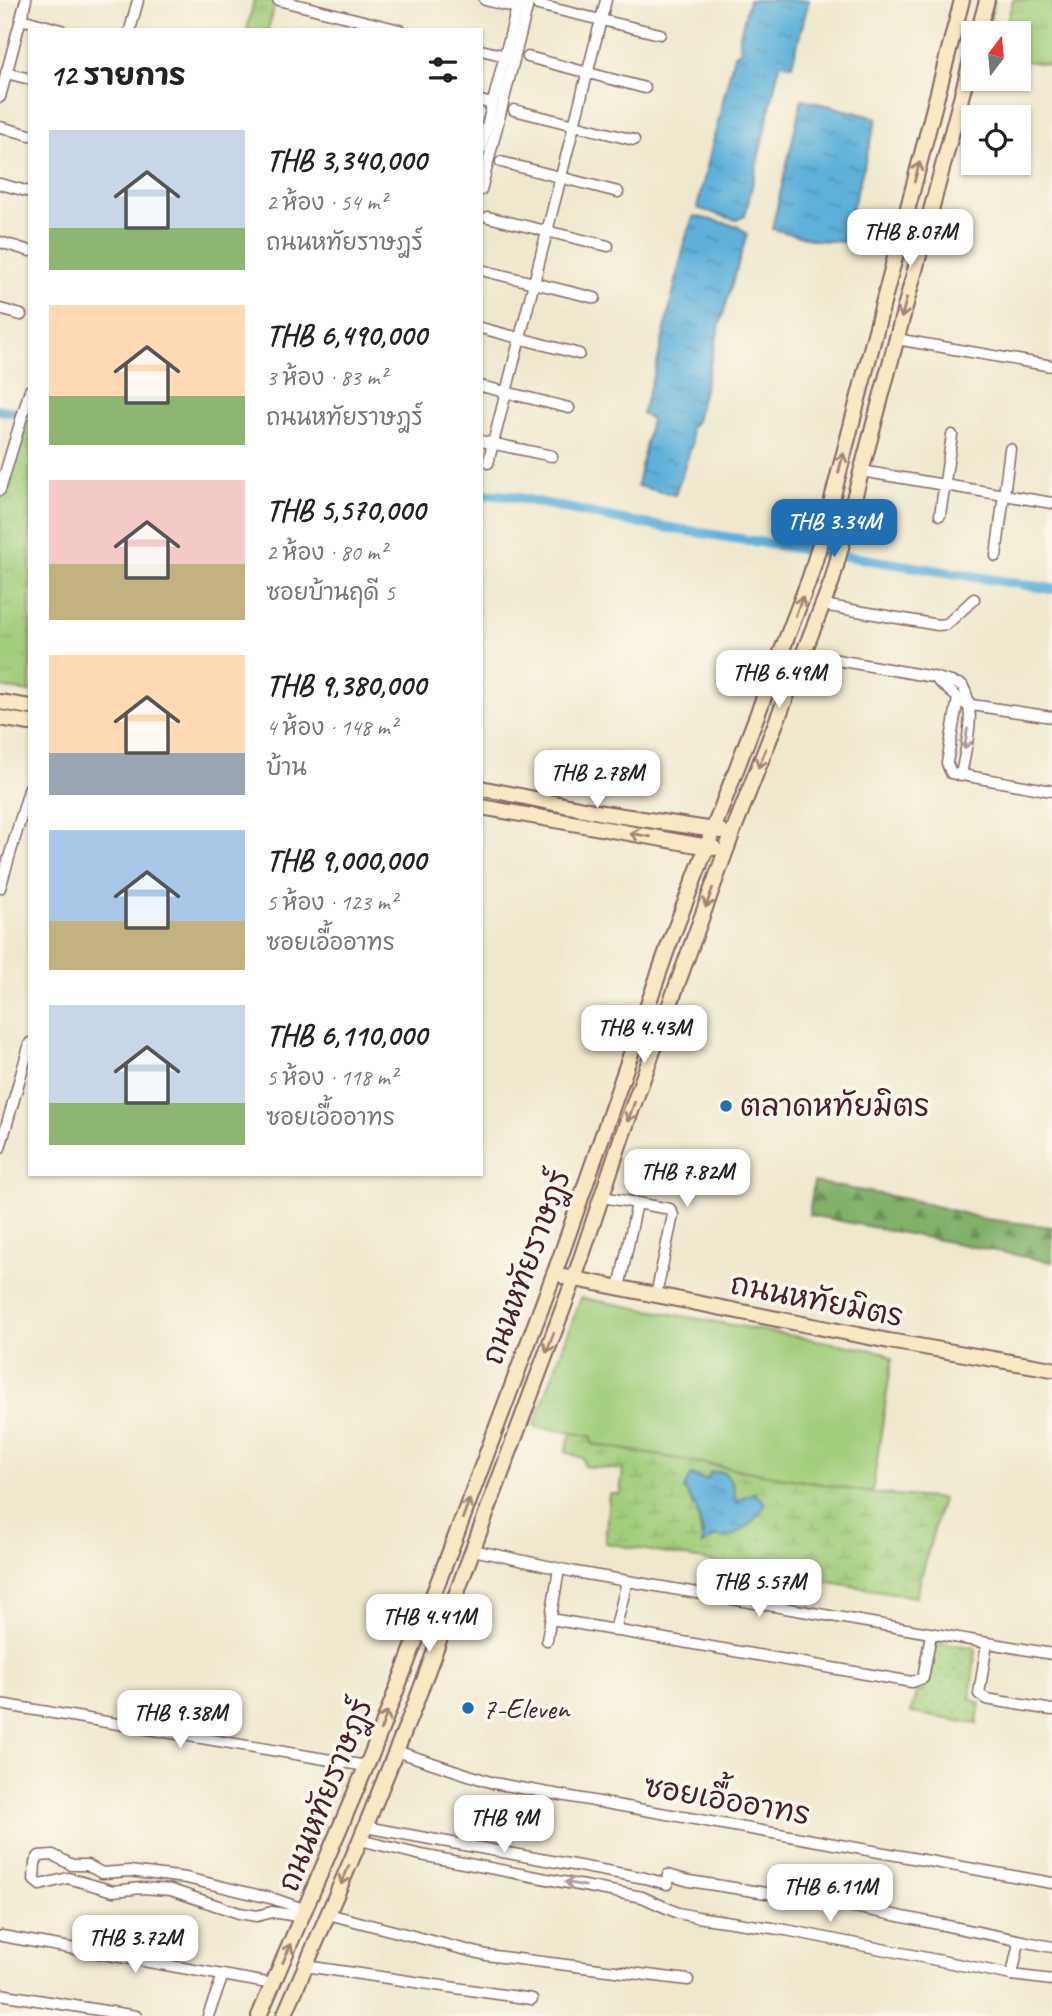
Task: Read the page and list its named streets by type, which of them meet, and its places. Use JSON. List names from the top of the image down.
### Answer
{
  "streets": {
    "main road": ["ถนนหทัยราษฎร์", "ถนนหทัยมิตร"],
    "street": ["ซอยเอื้ออาทร"]
  },
  "crossings": [
    ["ถนนหทัยราษฎร์", "ถนนหทัยมิตร"],
    ["ถนนหทัยราษฎร์", "ซอยเอื้ออาทร"]
  ],
  "places": ["ตลาดหทัยมิตร", "7-Eleven"],
  "north": "top",
  "page": {
    "heading": "12 รายการ",
    "list": [
      {
        "name": "THB 3,340,000",
        "note": "2 ห้อง · 54 m² · ถนนหทัยราษฎร์"
      },
      {
        "name": "THB 6,490,000",
        "note": "3 ห้อง · 83 m² · ถนนหทัยราษฎร์"
      },
      {
        "name": "THB 5,570,000",
        "note": "2 ห้อง · 80 m² · ซอยบ้านฤดี 5"
      },
      {
        "name": "THB 9,380,000",
        "note": "4 ห้อง · 148 m² · บ้าน"
      },
      {
        "name": "THB 9,000,000",
        "note": "5 ห้อง · 123 m² · ซอยเอื้ออาทร"
      },
      {
        "name": "THB 6,110,000",
        "note": "5 ห้อง · 118 m² · ซอยเอื้ออาทร"
      }
    ],
    "price": [
      "THB 8.07M",
      "THB 3.34M",
      "THB 6.49M",
      "THB 2.78M",
      "THB 4.43M",
      "THB 7.82M",
      "THB 5.57M",
      "THB 4.41M",
      "THB 9.38M",
      "THB 9M",
      "THB 6.11M",
      "THB 3.72M"
    ]
  }
}
